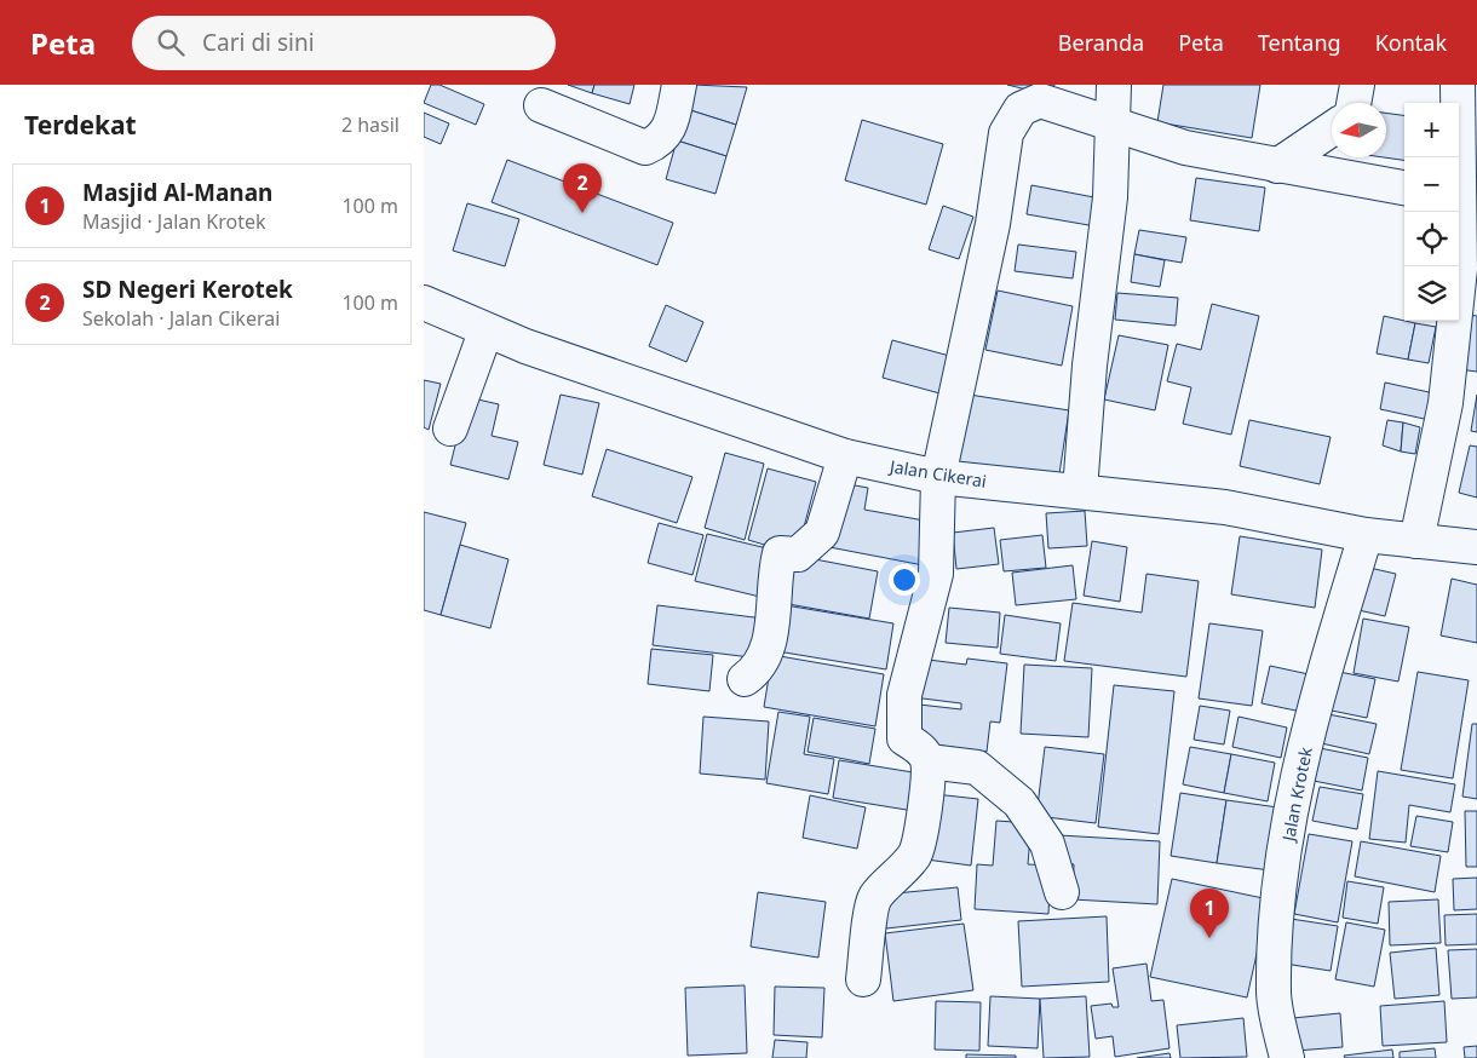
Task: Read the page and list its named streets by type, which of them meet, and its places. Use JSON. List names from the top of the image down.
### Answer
{
  "streets": {
    "street": ["Jalan Cikerai", "Jalan Krotek"]
  },
  "crossings": [
    ["Jalan Cikerai", "Jalan Krotek"]
  ],
  "north": "left",
  "page": {
    "header": "Peta",
    "search": "Cari di sini",
    "nav": [
      "Beranda",
      "Peta",
      "Tentang",
      "Kontak"
    ],
    "heading": ["Terdekat", "2 hasil"],
    "map_buttons": ["+", "−"],
    "list": [
      {
        "mark": "1",
        "name": "Masjid Al-Manan",
        "note": "Masjid · Jalan Krotek",
        "value": "100 m"
      },
      {
        "mark": "2",
        "name": "SD Negeri Kerotek",
        "note": "Sekolah · Jalan Cikerai",
        "value": "100 m"
      }
    ],
    "pins": ["2", "1"]
  }
}
